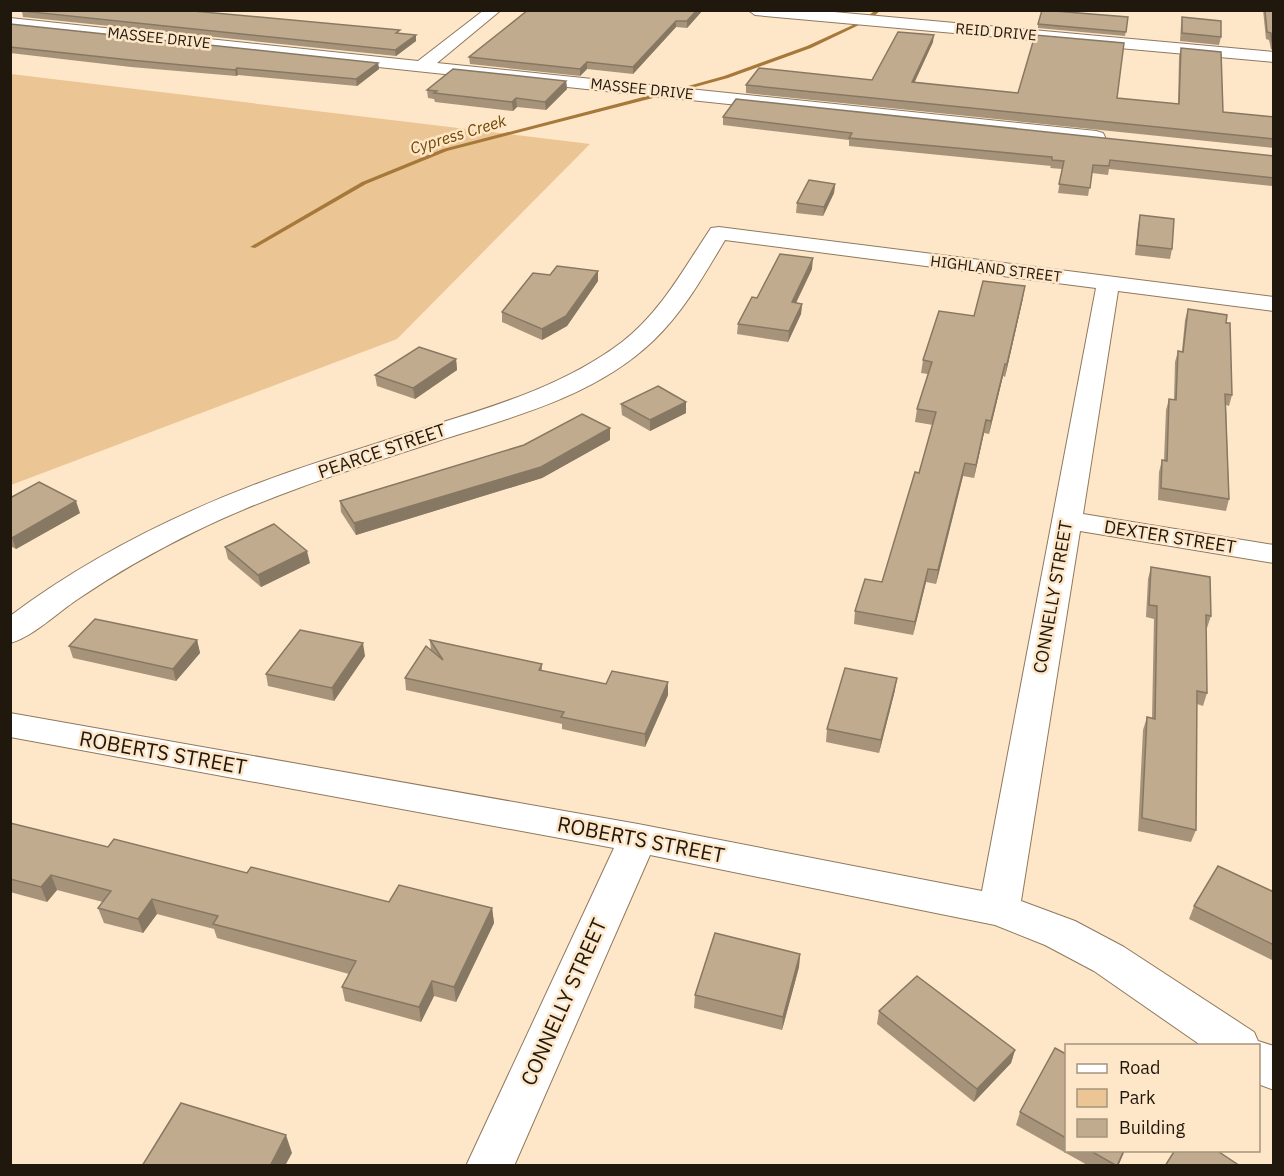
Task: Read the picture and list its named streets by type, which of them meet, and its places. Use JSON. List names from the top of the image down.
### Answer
{
  "streets": {
    "street": [
      "REID DRIVE",
      "MASSEE DRIVE",
      "HIGHLAND STREET",
      "PEARCE STREET",
      "DEXTER STREET",
      "CONNELLY STREET",
      "ROBERTS STREET"
    ]
  },
  "crossings": [
    ["HIGHLAND STREET", "PEARCE STREET"],
    ["HIGHLAND STREET", "CONNELLY STREET"],
    ["DEXTER STREET", "CONNELLY STREET"],
    ["CONNELLY STREET", "ROBERTS STREET"]
  ],
  "water": ["Cypress Creek"],
  "legend": ["Road", "Park", "Building"]
}
